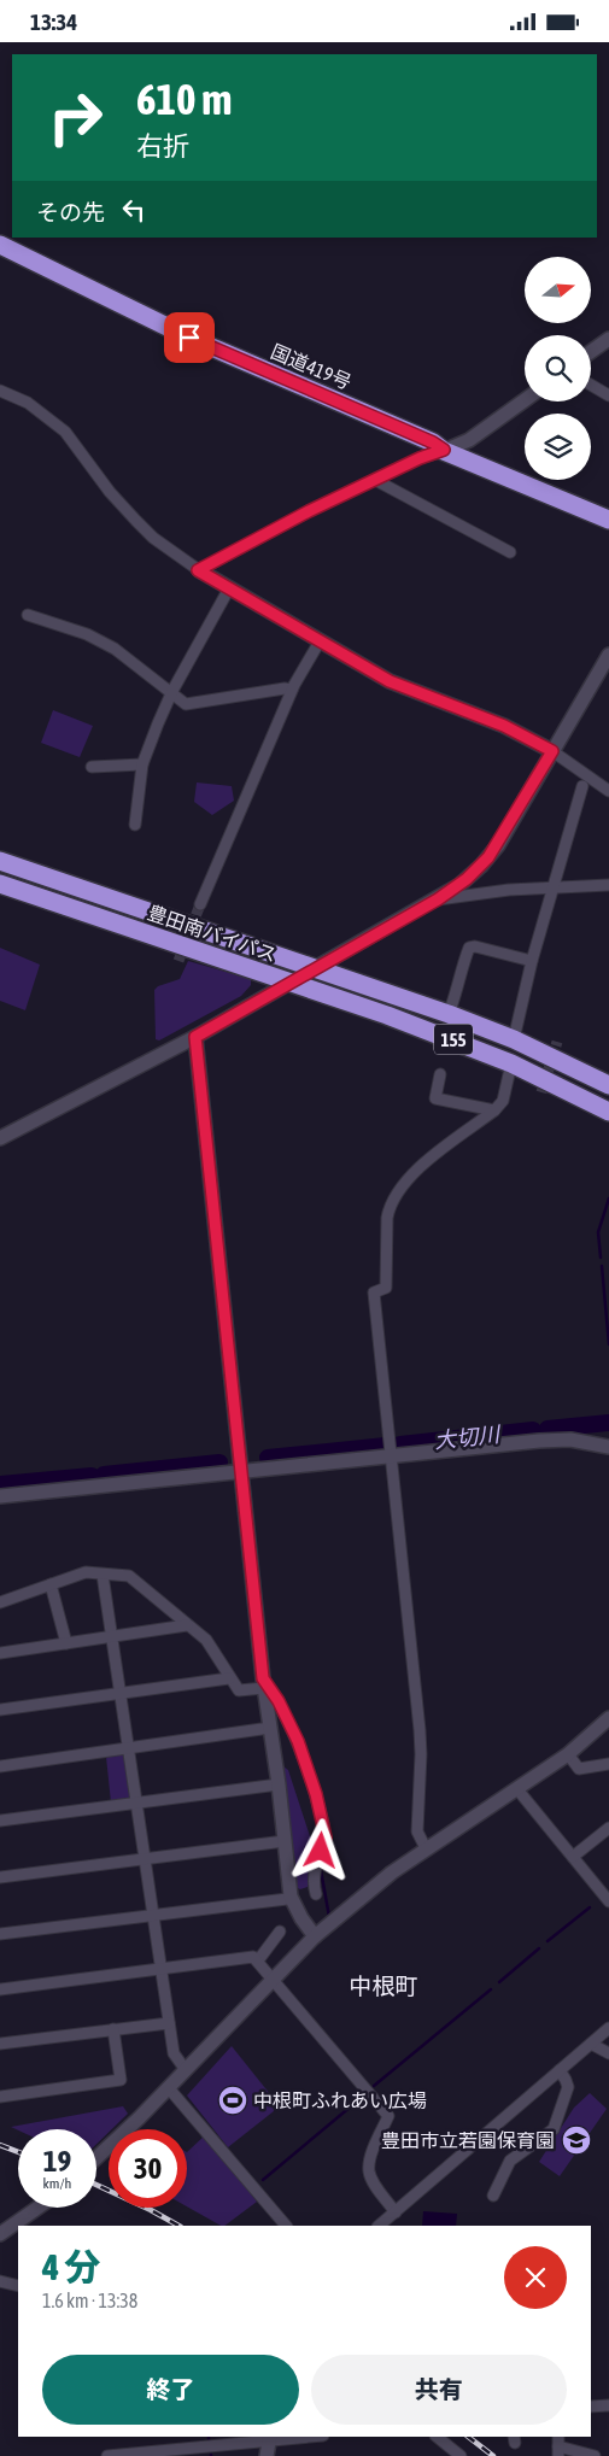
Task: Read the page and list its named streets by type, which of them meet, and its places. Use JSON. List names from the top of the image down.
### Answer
{
  "streets": {
    "highway": ["国道419号", "豊田南バイパス", "155"]
  },
  "districts": ["中根町"],
  "water": ["大切川"],
  "places": {
    "sports": ["中根町ふれあい広場"],
    "school or university": ["豊田市立若園保育園"]
  },
  "north": "right",
  "page": {
    "status": "13:34",
    "turn": ["610 m", "右折"],
    "then": "その先",
    "speed": "19 km/h",
    "limit": "30",
    "heading": ["4 分", "1.6 km · 13:38"],
    "buttons": ["終了", "共有"]
  }
}
